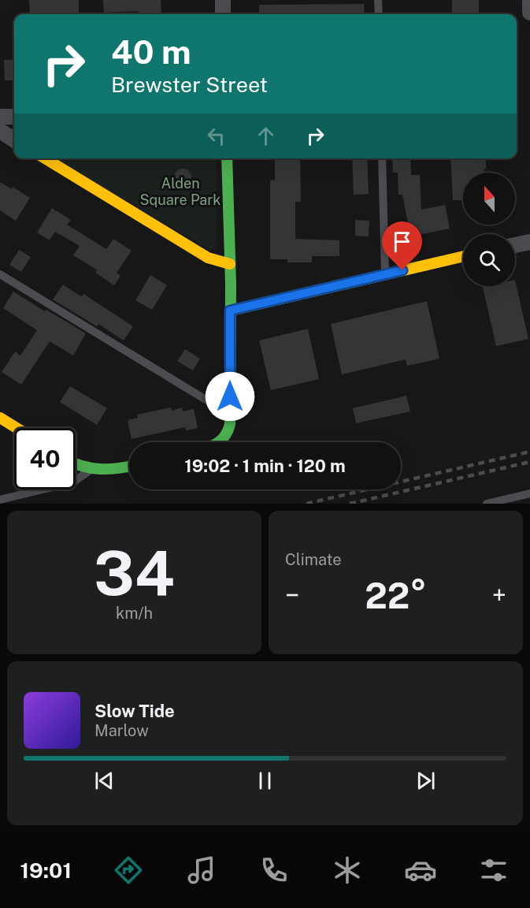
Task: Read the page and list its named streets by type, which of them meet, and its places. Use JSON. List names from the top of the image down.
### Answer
{
  "parks": ["Alden Square Park"],
  "north": "top",
  "page": {
    "turn": ["40 m", "Brewster Street"],
    "limit": "40",
    "trip": "19:02 · 1 min · 120 m",
    "tile": [
      ["34", "km/h"],
      "Climate"
    ],
    "heat": ["−", "22°", "+"],
    "song": ["Slow Tide", "Marlow"],
    "tabs": "19:01"
  }
}
